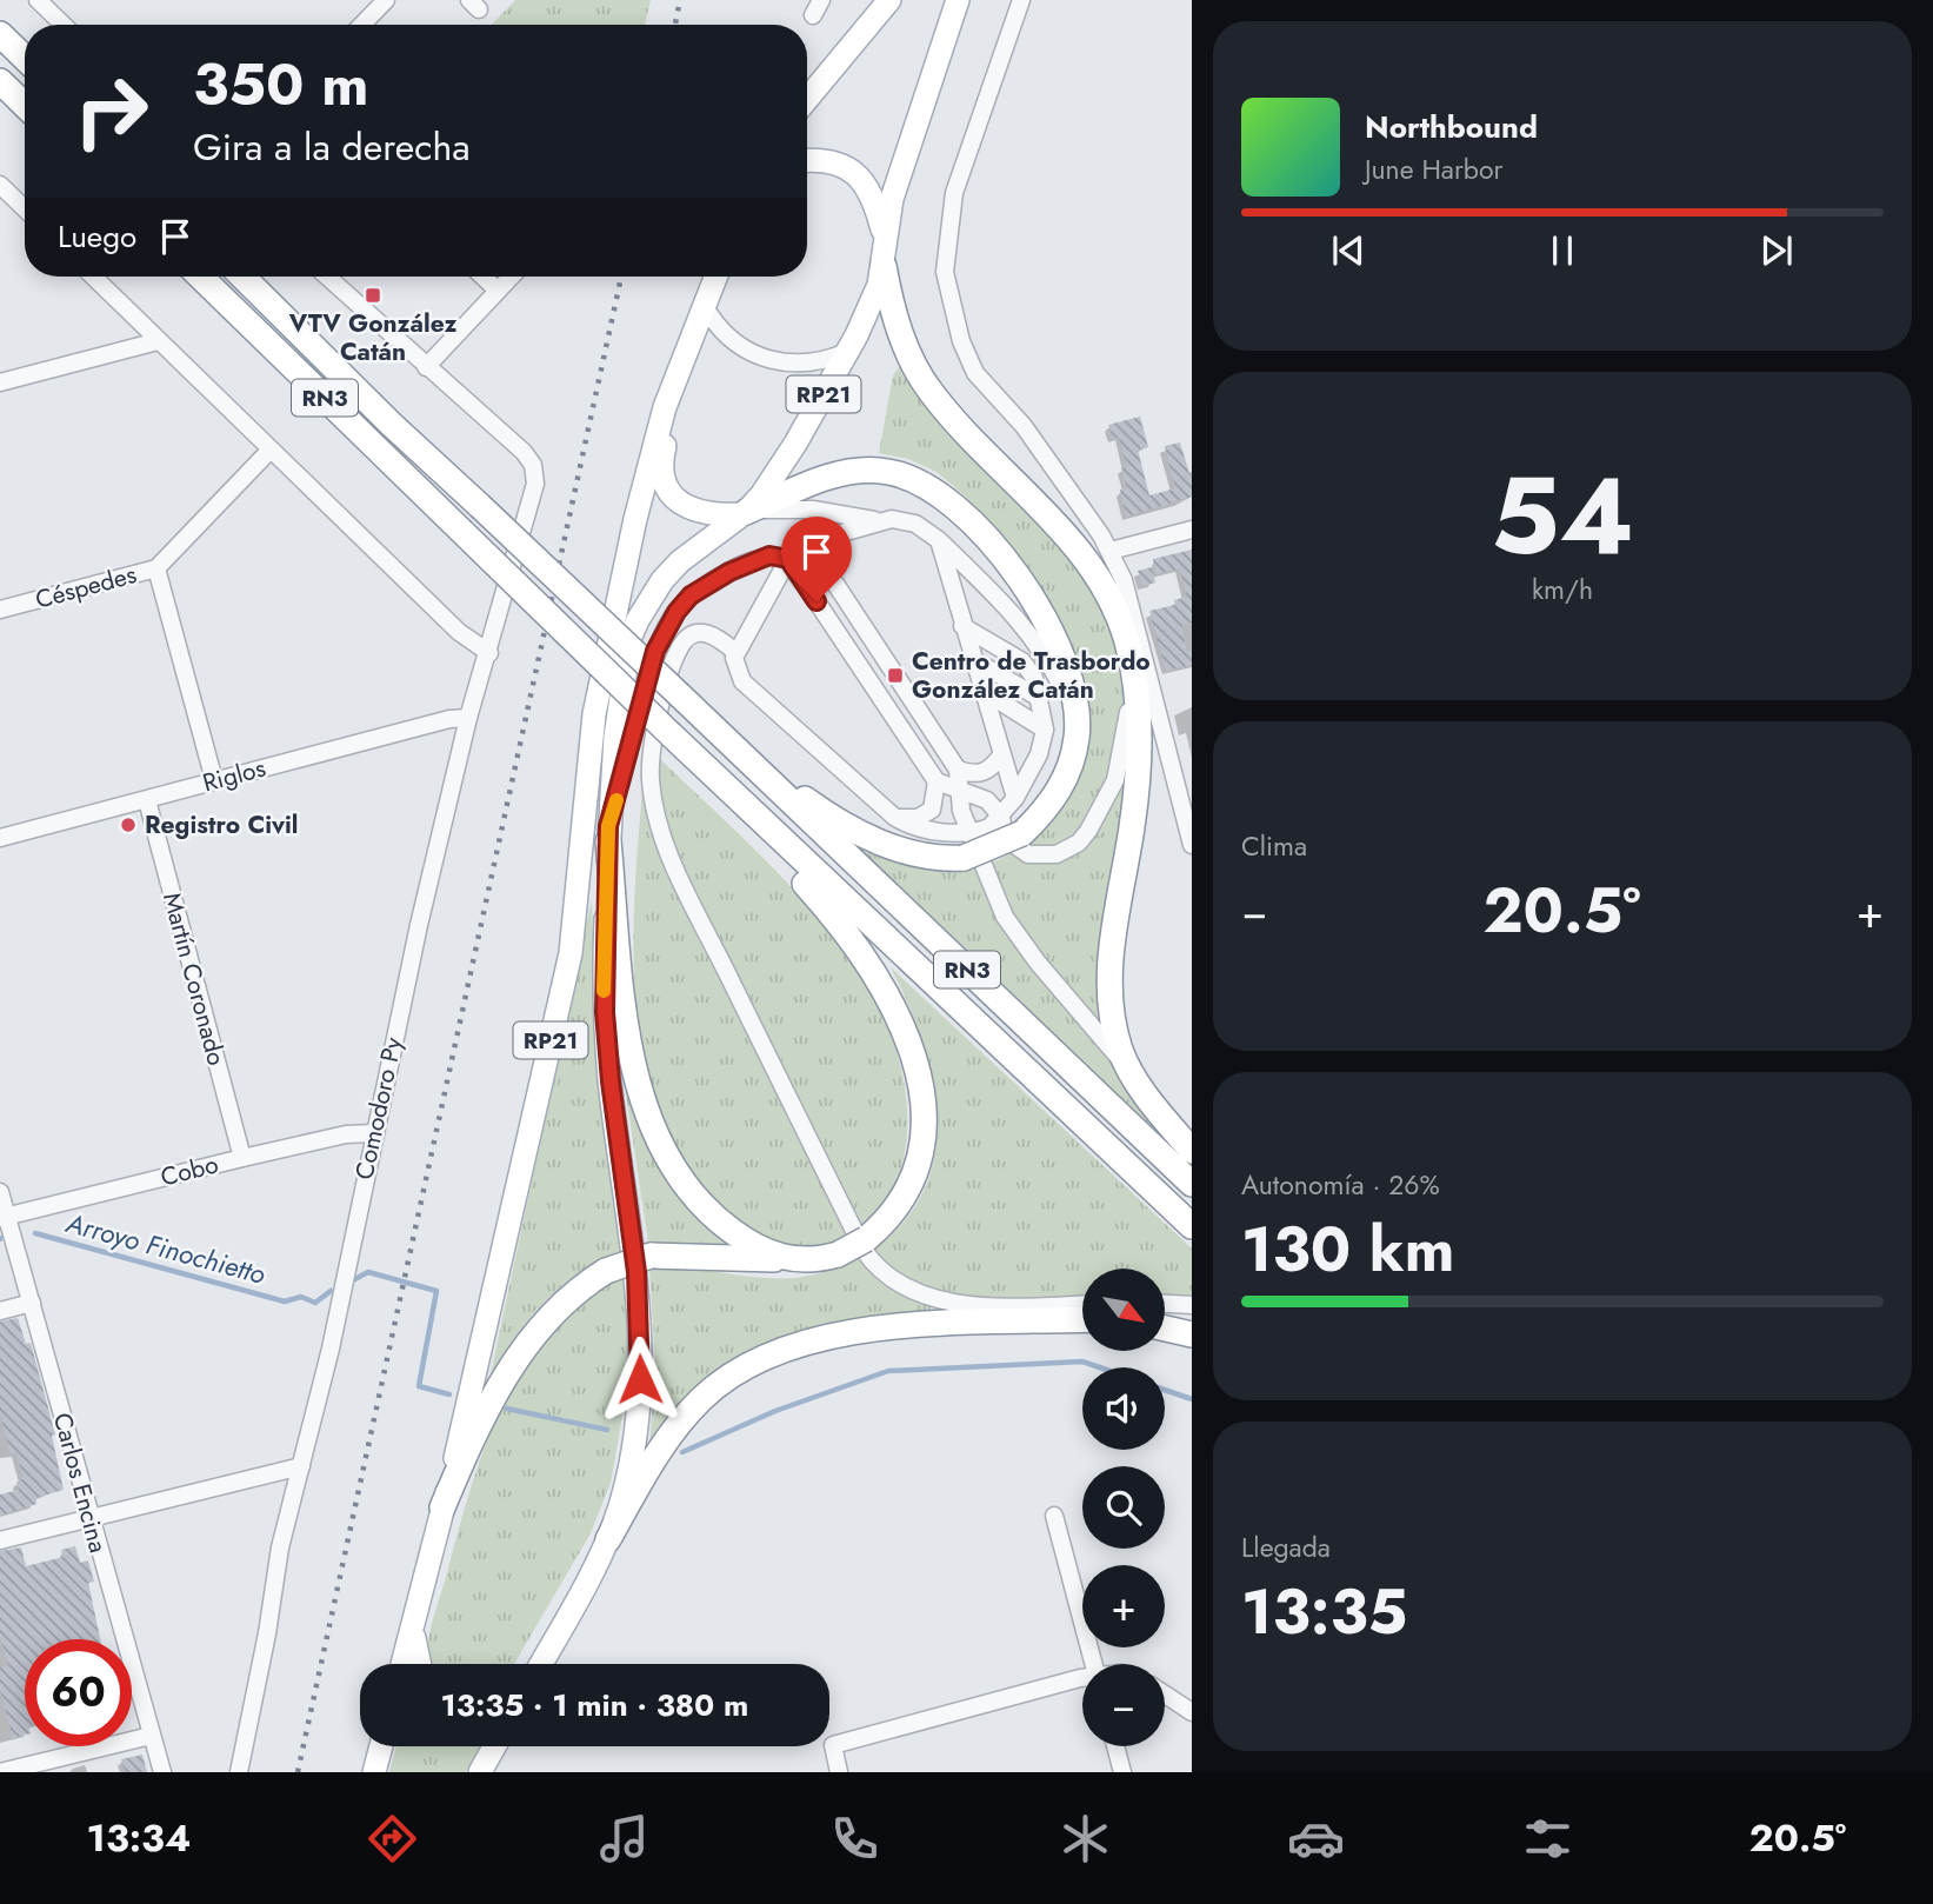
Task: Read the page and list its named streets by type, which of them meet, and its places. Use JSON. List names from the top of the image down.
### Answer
{
  "streets": {
    "highway": ["RN3"],
    "main road": ["RP21"],
    "street": [
      "Céspedes",
      "Riglos",
      "Martín Coronado",
      "Comodoro Py",
      "Cobo",
      "Carlos Encina"
    ]
  },
  "crossings": [
    ["Riglos", "Martín Coronado"],
    ["Riglos", "Comodoro Py"],
    ["Martín Coronado", "Cobo"],
    ["Comodoro Py", "Cobo"],
    ["Cobo", "Carlos Encina"]
  ],
  "water": ["Arroyo Finochietto"],
  "places": {
    "transit": ["VTV González Catán", "Centro de Trasbordo González Catán"],
    "other": ["Registro Civil"]
  },
  "north": "bottom right",
  "page": {
    "turn": ["350 m", "Gira a la derecha"],
    "song": ["Northbound", "June Harbor"],
    "then": "Luego",
    "tile": [
      ["54", "km/h"],
      "Clima",
      ["Autonomía · 26%", "130 km"],
      ["Llegada", "13:35"]
    ],
    "heat": ["−", "20.5°", "+"],
    "map_buttons": ["+", "−"],
    "limit": "60",
    "trip": "13:35 · 1 min · 380 m",
    "tabs": ["13:34", "20.5°"]
  }
}
